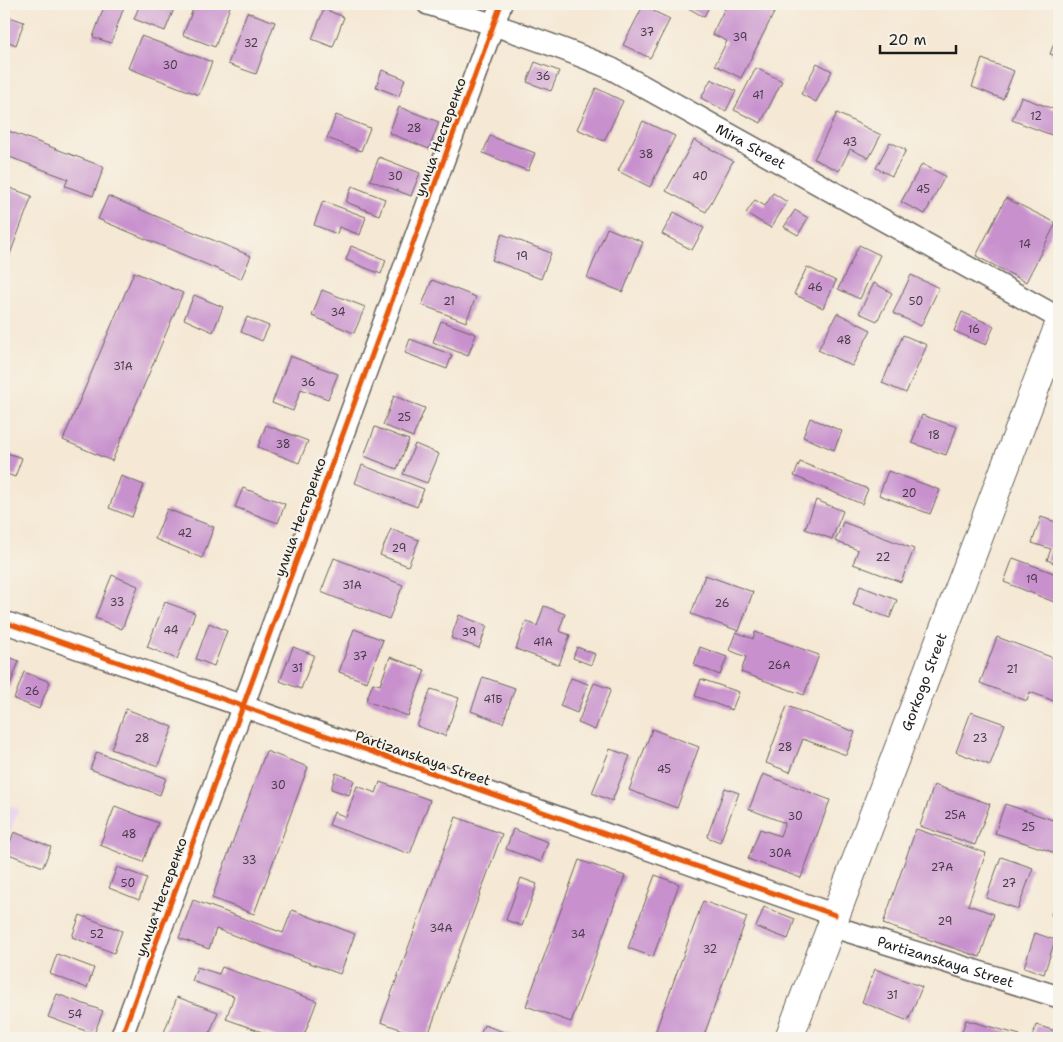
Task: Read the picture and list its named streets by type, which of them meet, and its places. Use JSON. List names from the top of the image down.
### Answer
{
  "streets": {
    "main road": ["Gorkogo Street"],
    "street": ["улица Нестеренко", "Mira Street", "Partizanskaya Street"]
  },
  "crossings": [
    ["улица Нестеренко", "Mira Street"],
    ["улица Нестеренко", "Partizanskaya Street"],
    ["Gorkogo Street", "Partizanskaya Street"]
  ],
  "house_numbers": [
    "37",
    "39",
    "32",
    "30",
    "36",
    "41",
    "12",
    "28",
    "43",
    "38",
    "30",
    "40",
    "45",
    "14",
    "19",
    "46",
    "21",
    "50",
    "34",
    "16",
    "48",
    "31А",
    "36",
    "25",
    "18",
    "38",
    "20",
    "42",
    "29",
    "22",
    "19",
    "31А",
    "33",
    "26",
    "44",
    "39",
    "41А",
    "37",
    "26А",
    "31",
    "21",
    "26",
    "41Б",
    "28",
    "23",
    "28",
    "45",
    "30",
    "25А",
    "30",
    "25",
    "48",
    "30А",
    "33",
    "27А",
    "50",
    "27",
    "29",
    "34А",
    "52",
    "34",
    "32",
    "31",
    "54"
  ],
  "scale_bar": "20 m"
}
